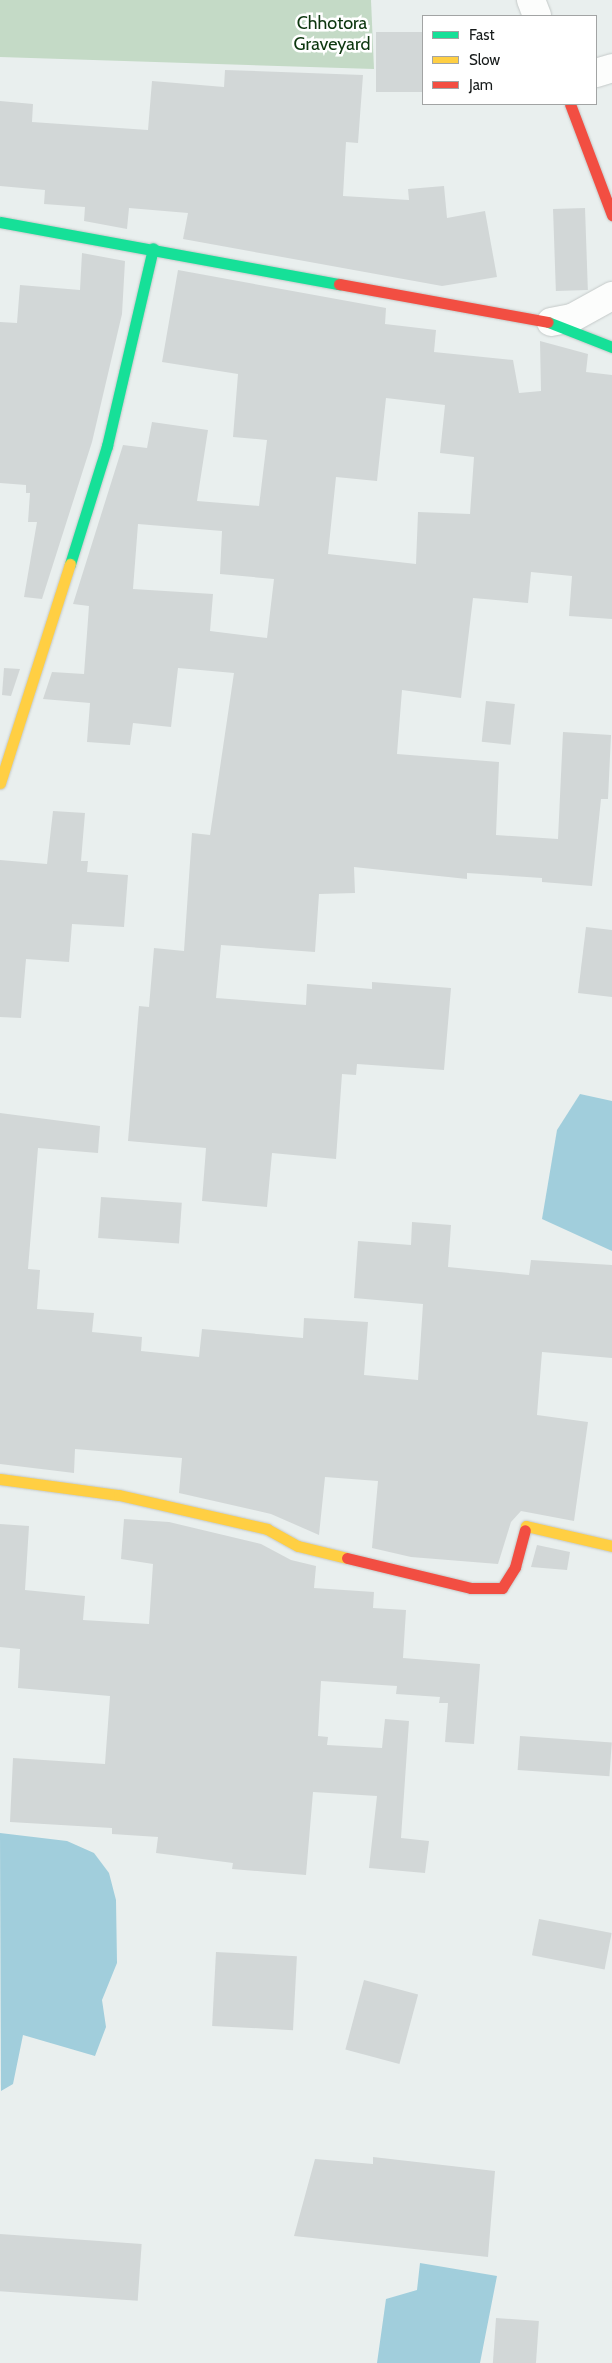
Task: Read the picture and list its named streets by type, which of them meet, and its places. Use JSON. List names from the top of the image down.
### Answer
{
  "parks": ["Chhotora Graveyard"],
  "legend": ["Fast", "Slow", "Jam"]
}
